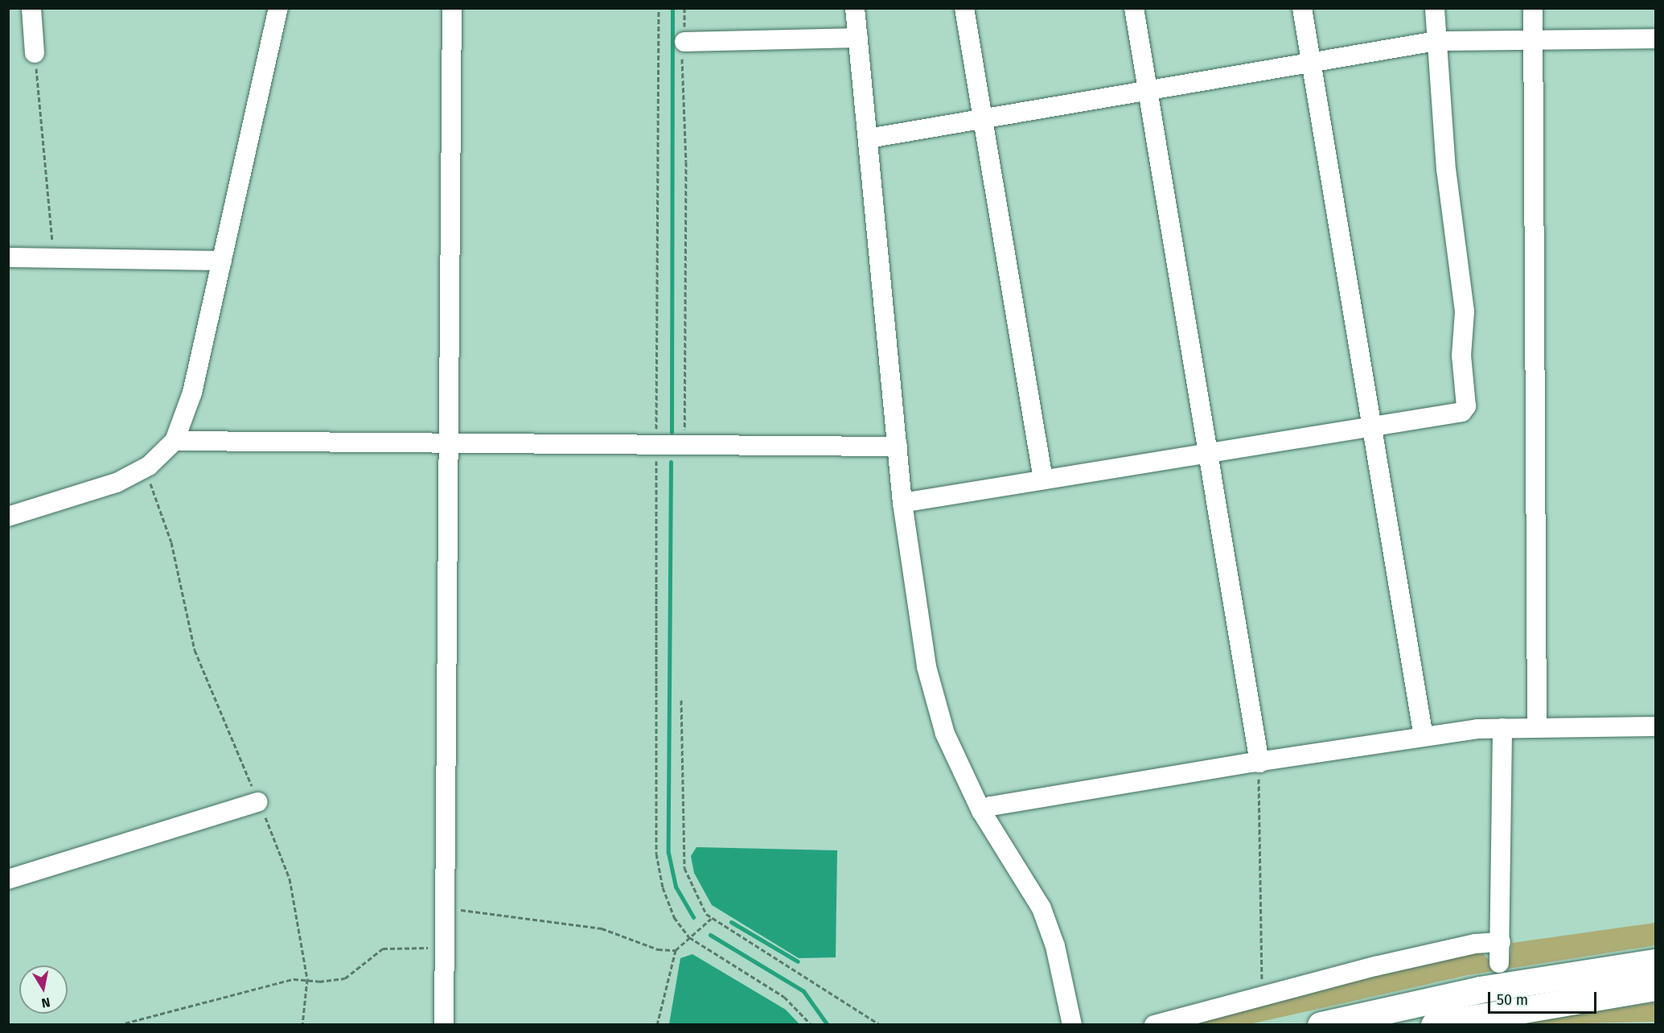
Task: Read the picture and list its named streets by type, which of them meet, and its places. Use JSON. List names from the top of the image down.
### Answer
{
  "scale_bar": "50 m",
  "north": "bottom"
}
